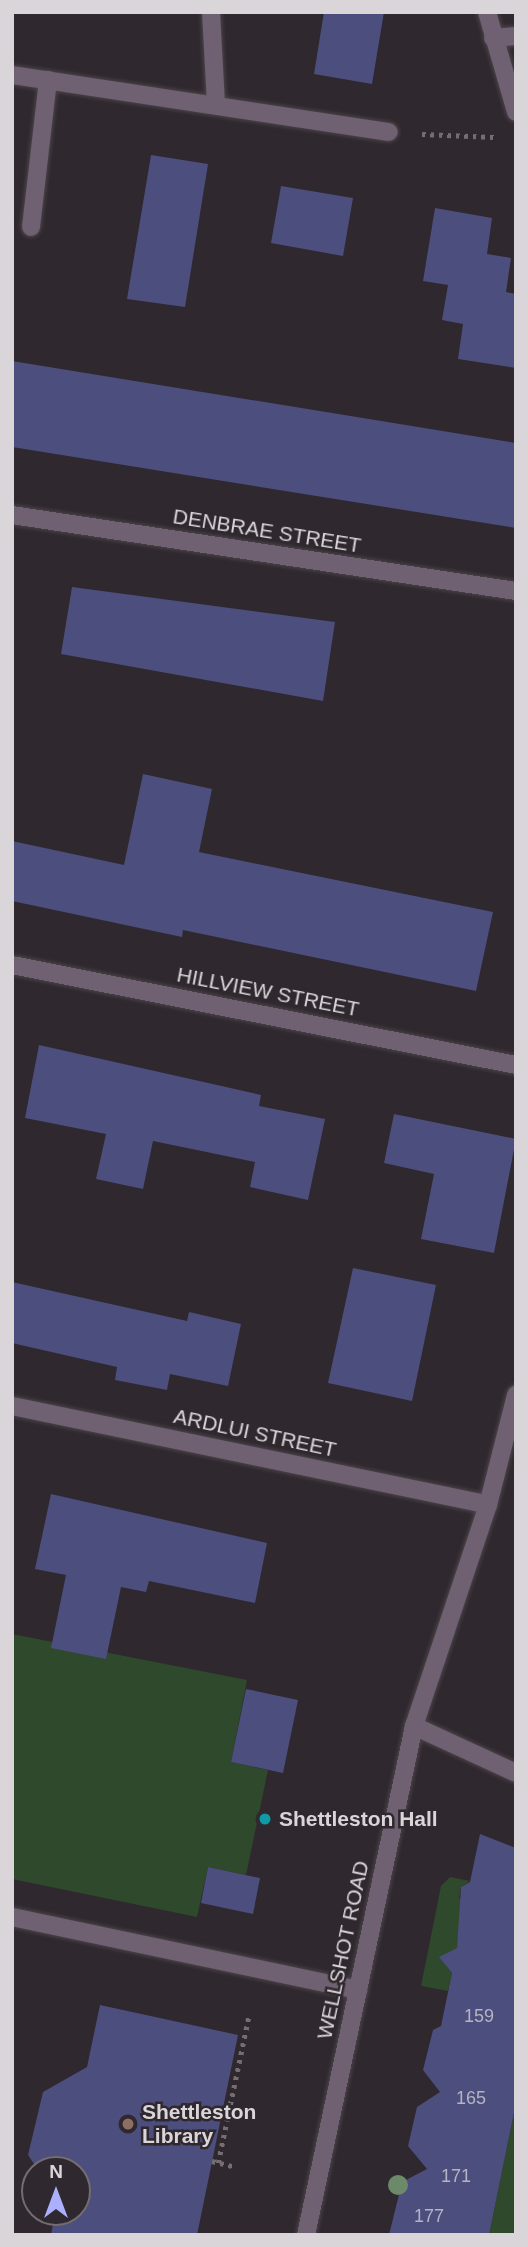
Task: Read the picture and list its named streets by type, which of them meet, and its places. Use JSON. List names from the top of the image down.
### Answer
{
  "streets": {
    "street": [
      "DENBRAE STREET",
      "HILLVIEW STREET",
      "ARDLUI STREET",
      "WELLSHOT ROAD"
    ]
  },
  "crossings": [
    ["ARDLUI STREET", "WELLSHOT ROAD"]
  ],
  "places": ["Shettleston Hall", "Shettleston Library"],
  "house_numbers": [
    "159",
    "165",
    "171",
    "177"
  ],
  "north": "top"
}
